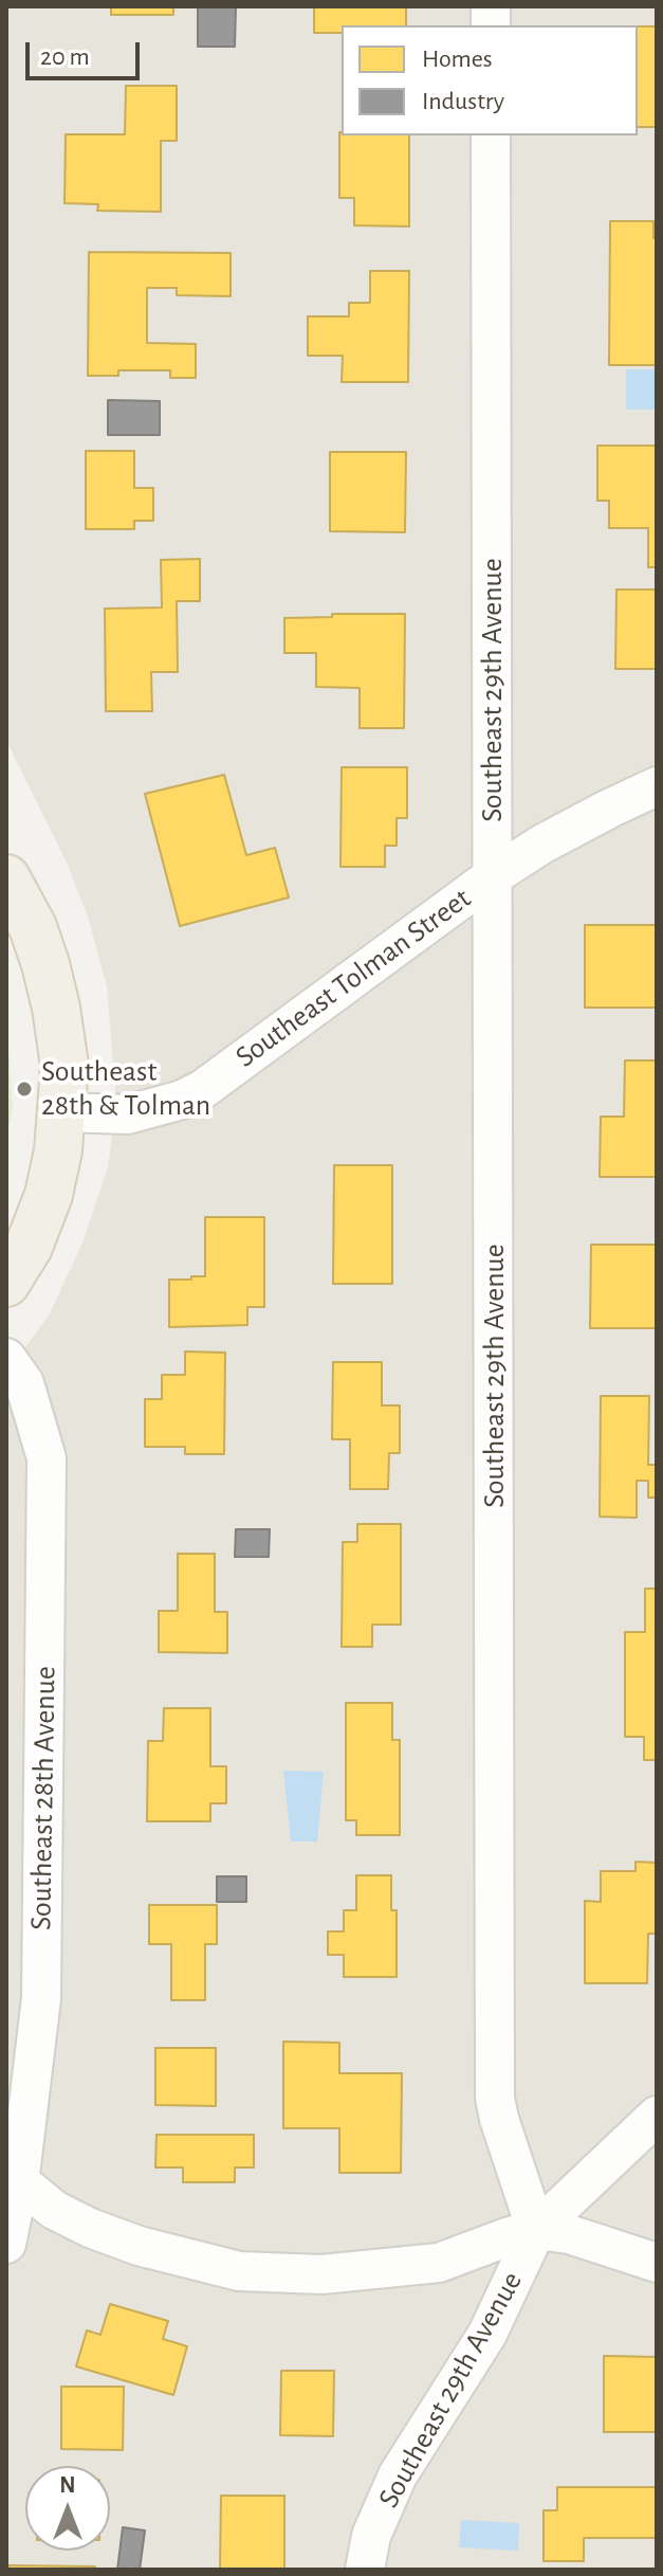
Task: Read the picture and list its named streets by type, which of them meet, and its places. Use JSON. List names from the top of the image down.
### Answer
{
  "streets": {
    "street": ["Southeast 29th Avenue", "Southeast Tolman Street", "Southeast 28th Avenue"]
  },
  "crossings": [
    ["Southeast 29th Avenue", "Southeast Tolman Street"]
  ],
  "places": ["Southeast 28th & Tolman"],
  "legend": ["Homes", "Industry"],
  "scale_bar": "20 m",
  "north": "top"
}
